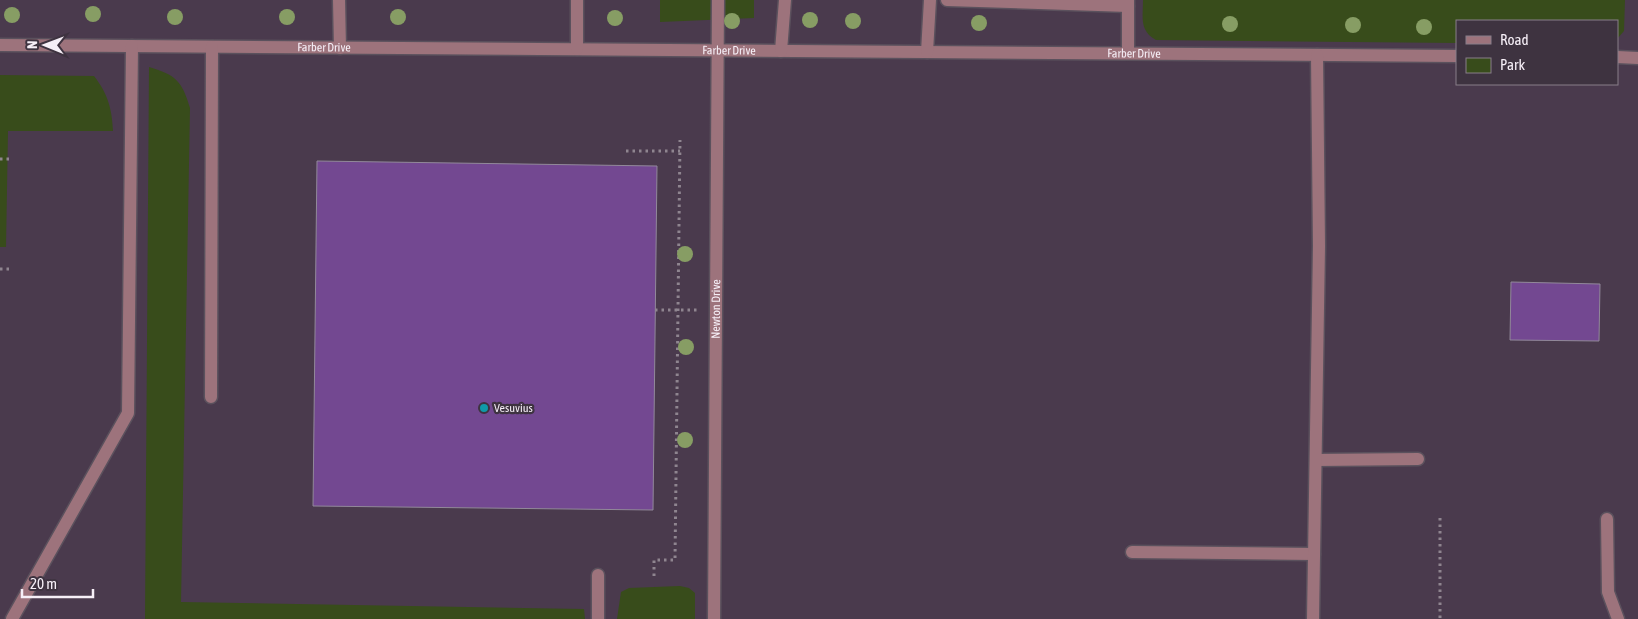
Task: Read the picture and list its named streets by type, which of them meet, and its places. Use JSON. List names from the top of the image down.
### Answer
{
  "streets": {
    "street": ["Farber Drive", "Newton Drive"]
  },
  "crossings": [
    ["Farber Drive", "Newton Drive"]
  ],
  "places": ["Vesuvius"],
  "legend": ["Road", "Park"],
  "scale_bar": "20 m",
  "north": "left"
}
